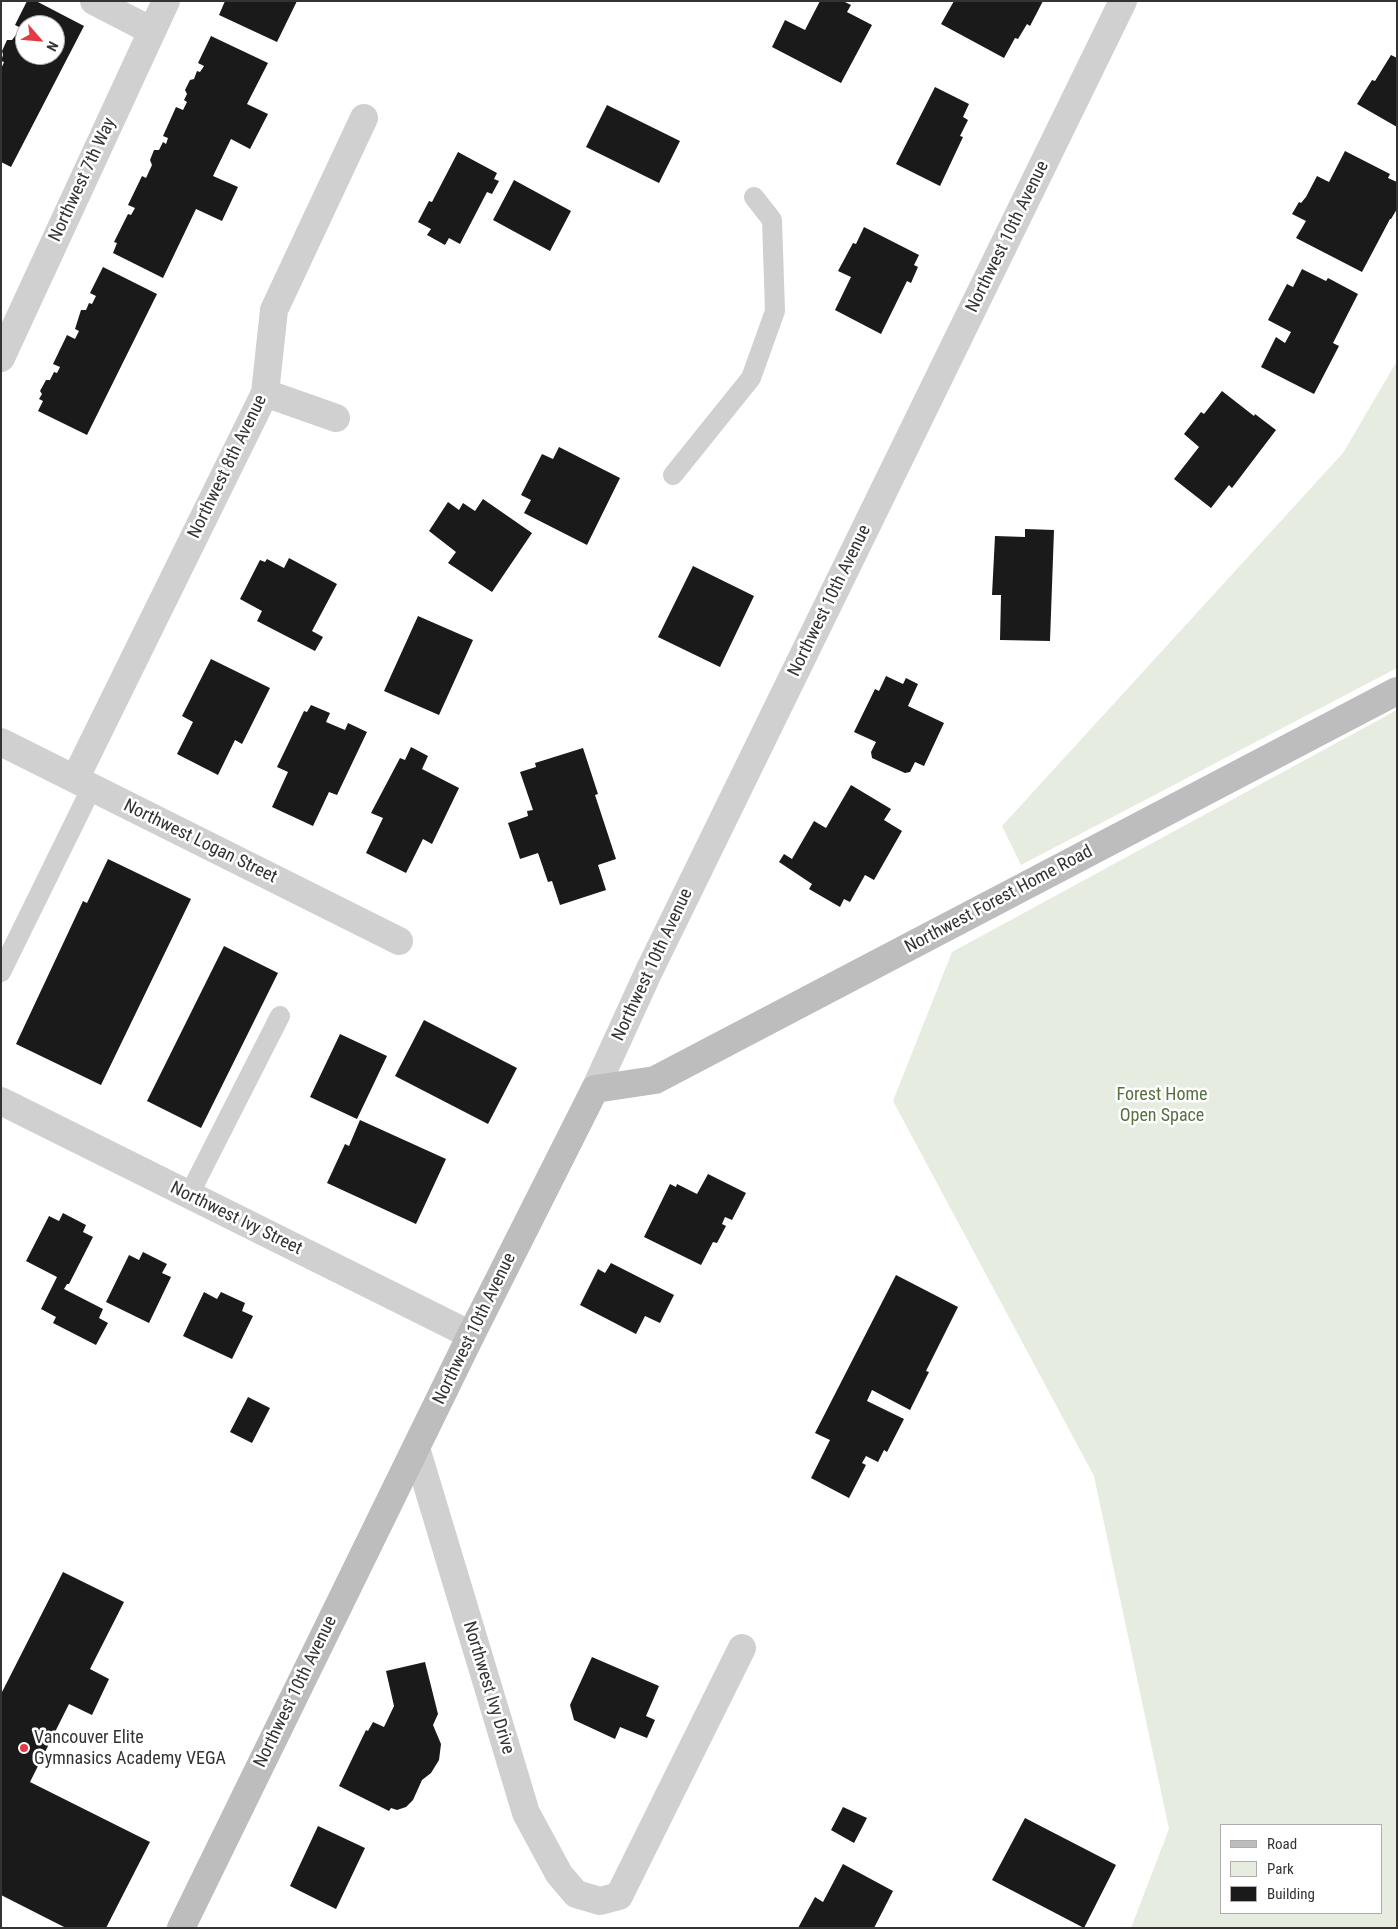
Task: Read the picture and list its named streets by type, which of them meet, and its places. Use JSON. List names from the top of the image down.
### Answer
{
  "streets": {
    "street": [
      "Northwest 7th Way",
      "Northwest 10th Avenue",
      "Northwest 8th Avenue",
      "Northwest Logan Street",
      "Northwest Forest Home Road",
      "Northwest Ivy Street",
      "Northwest Ivy Drive"
    ]
  },
  "crossings": [
    ["Northwest 10th Avenue", "Northwest Forest Home Road"],
    ["Northwest 10th Avenue", "Northwest Ivy Street"],
    ["Northwest 10th Avenue", "Northwest Ivy Drive"],
    ["Northwest 8th Avenue", "Northwest Logan Street"]
  ],
  "parks": ["Forest Home Open Space"],
  "places": ["Vancouver Elite Gymnasics Academy VEGA"],
  "legend": ["Road", "Park", "Building"],
  "north": "bottom right"
}
